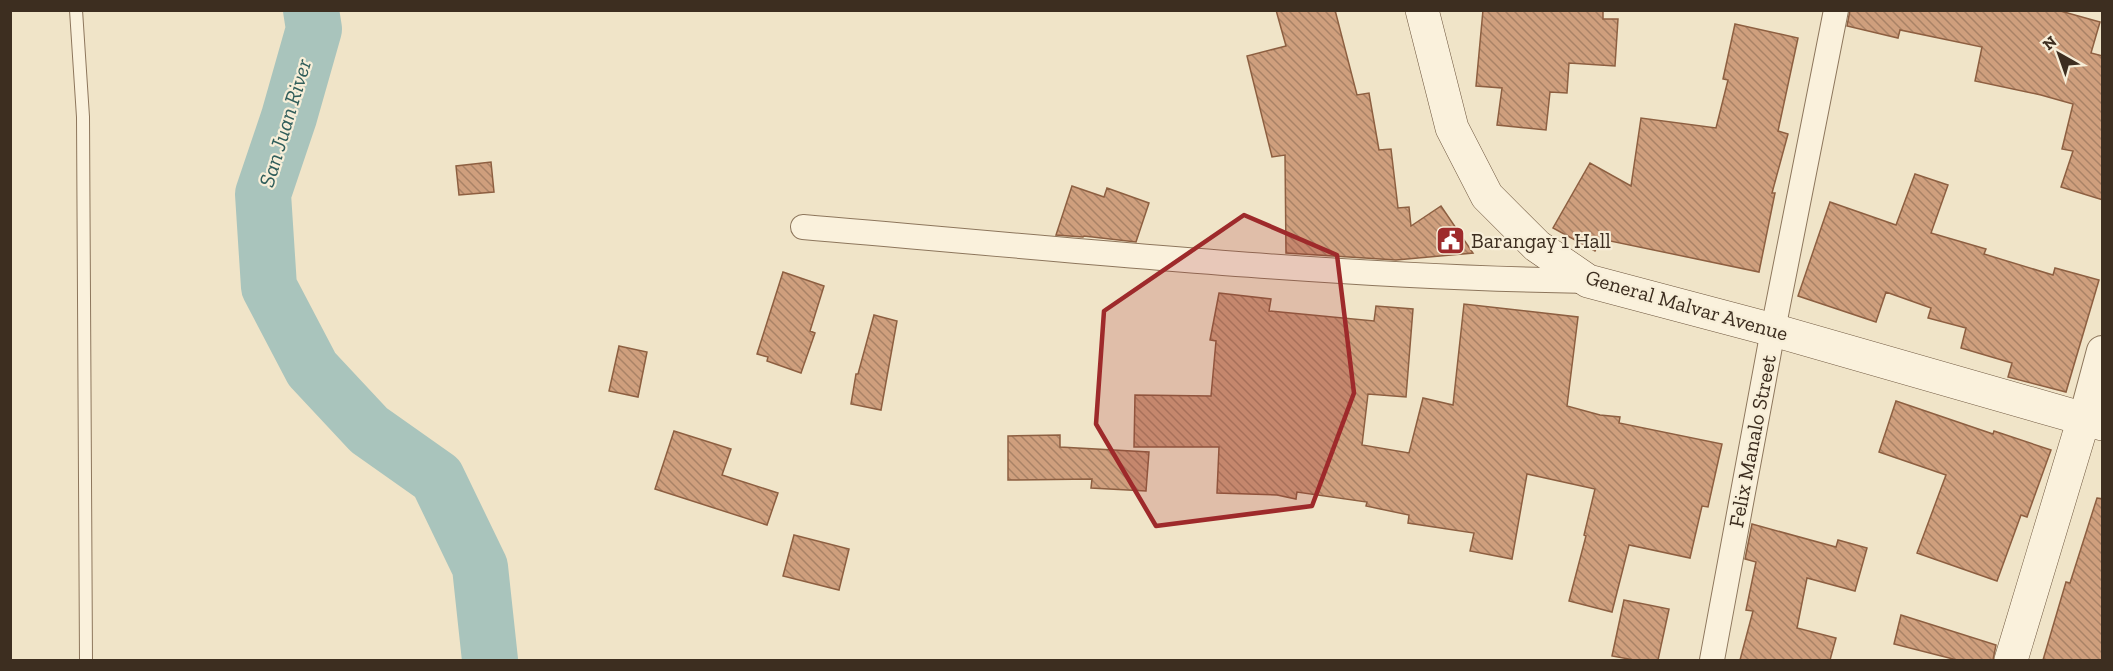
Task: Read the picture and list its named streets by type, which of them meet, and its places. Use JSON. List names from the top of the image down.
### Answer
{
  "streets": {
    "main road": ["General Malvar Avenue"],
    "street": ["Felix Manalo Street"]
  },
  "crossings": [
    ["General Malvar Avenue", "Felix Manalo Street"]
  ],
  "water": ["San Juan River"],
  "places": {
    "public building": ["Barangay 1 Hall"]
  },
  "north": "top left"
}
